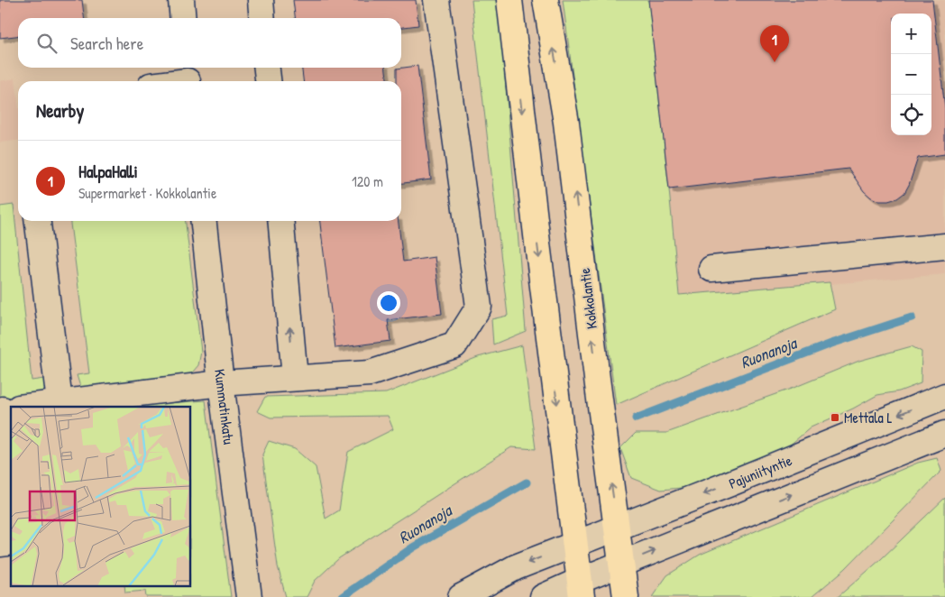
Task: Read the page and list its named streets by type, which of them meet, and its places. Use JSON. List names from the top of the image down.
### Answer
{
  "streets": {
    "main road": ["Kokkolantie"],
    "street": ["Kummatinkatu", "Pajuniityntie"]
  },
  "crossings": [
    ["Kokkolantie", "Pajuniityntie"]
  ],
  "water": ["Ruonanoja"],
  "places": {
    "transit": ["Mettala L"]
  },
  "page": {
    "map_buttons": ["+", "−"],
    "search": "Search here",
    "pins": "1",
    "heading": "Nearby",
    "list": [
      {
        "mark": "1",
        "name": "HalpaHalli",
        "note": "Supermarket · Kokkolantie",
        "value": "120 m"
      }
    ]
  }
}
